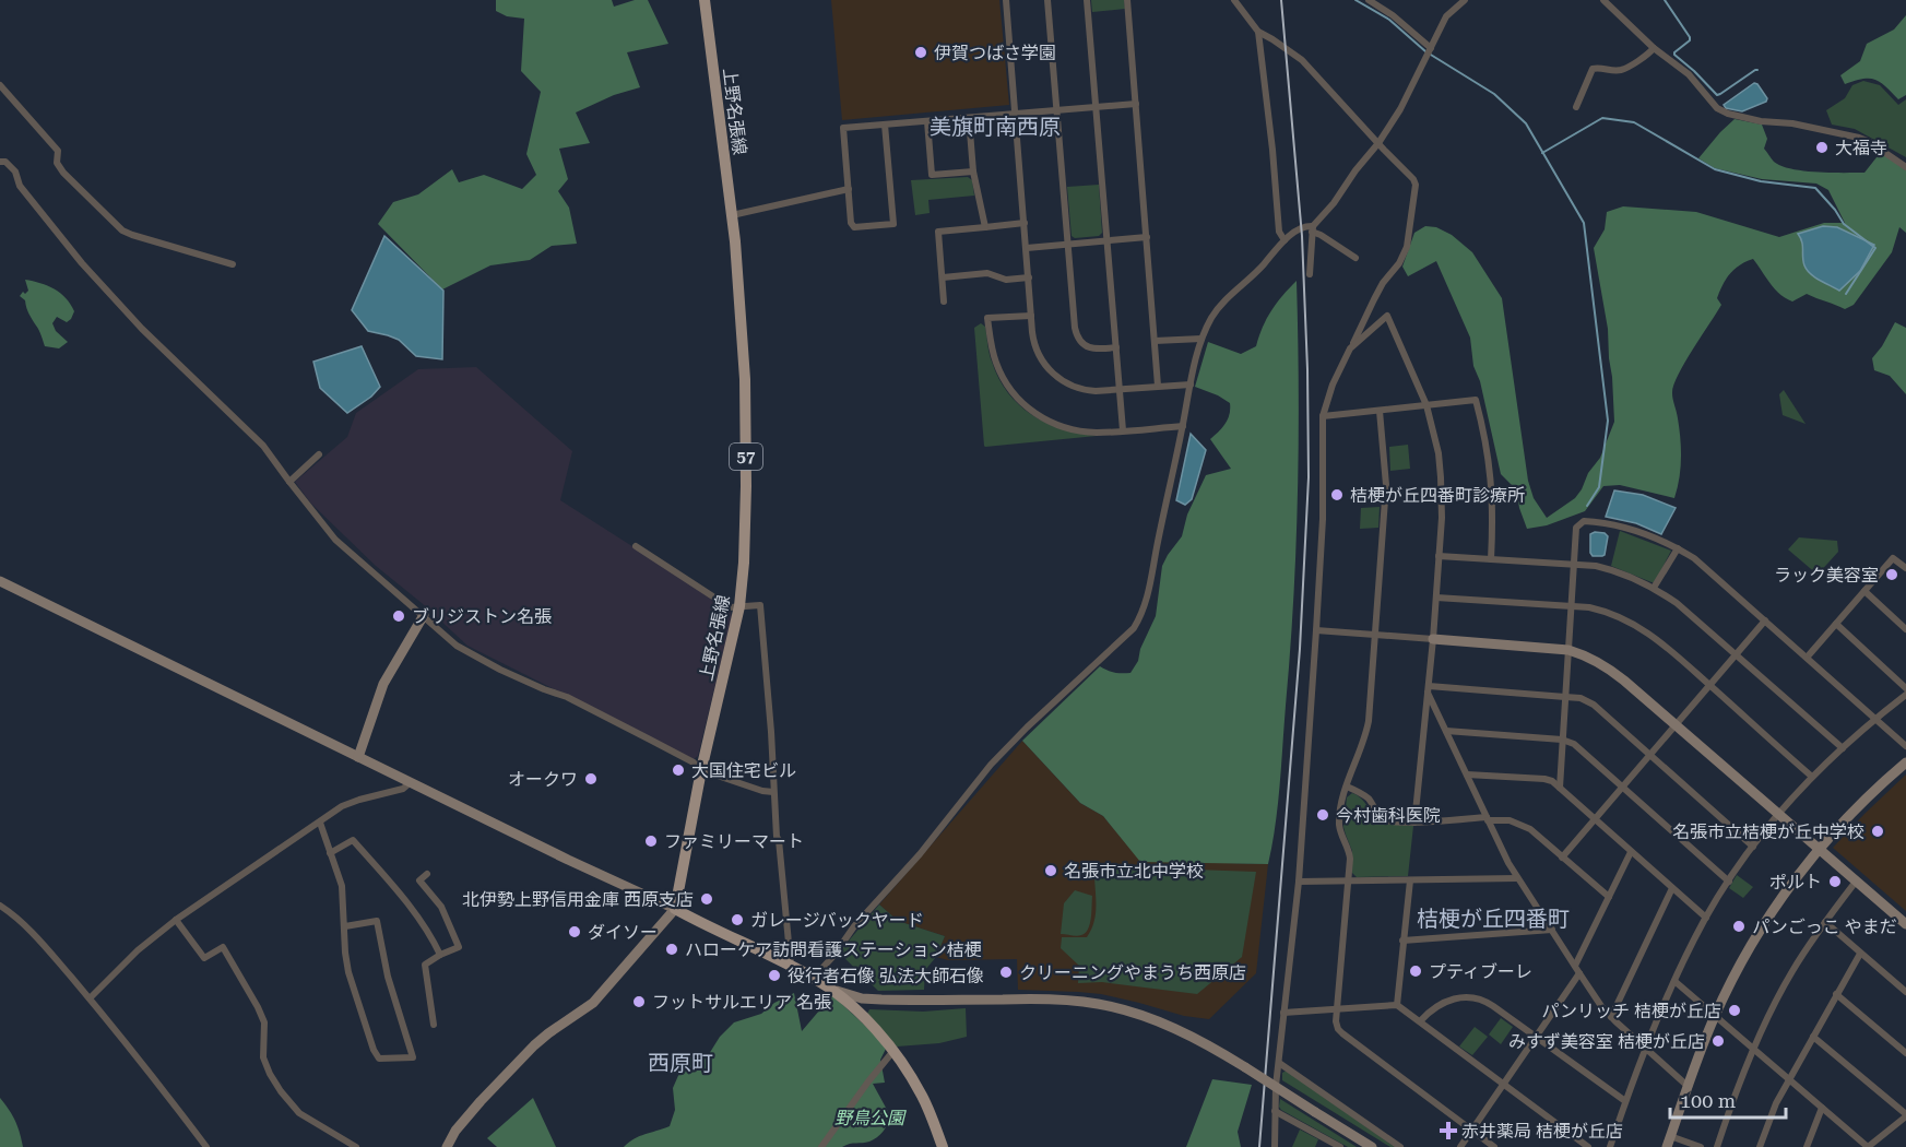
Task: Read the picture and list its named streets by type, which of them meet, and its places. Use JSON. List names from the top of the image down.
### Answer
{
  "streets": {
    "main road": ["上野名張線", "57"]
  },
  "districts": ["美旗町南西原", "桔梗が丘四番町", "西原町"],
  "parks": ["野鳥公園"],
  "places": {
    "other": [
      "伊賀つばさ学園",
      "大福寺",
      "桔梗が丘四番町診療所",
      "ラック美容室",
      "ブリジストン名張",
      "大国住宅ビル",
      "オークワ",
      "今村歯科医院",
      "名張市立桔梗が丘中学校",
      "ファミリーマート",
      "名張市立北中学校",
      "ポルト",
      "北伊勢上野信用金庫 西原支店",
      "ガレージバックヤード",
      "パンごっこ やまだ",
      "ダイソー",
      "ハローケア訪問看護ステーション桔梗",
      "プティブーレ",
      "クリーニングやまうち西原店",
      "役行者石像 弘法大師石像",
      "フットサルエリア 名張",
      "パンリッチ 桔梗が丘店",
      "みすず美容室 桔梗が丘店"
    ],
    "health": ["赤井薬局 桔梗が丘店"]
  },
  "scale_bar": "100 m"
}
